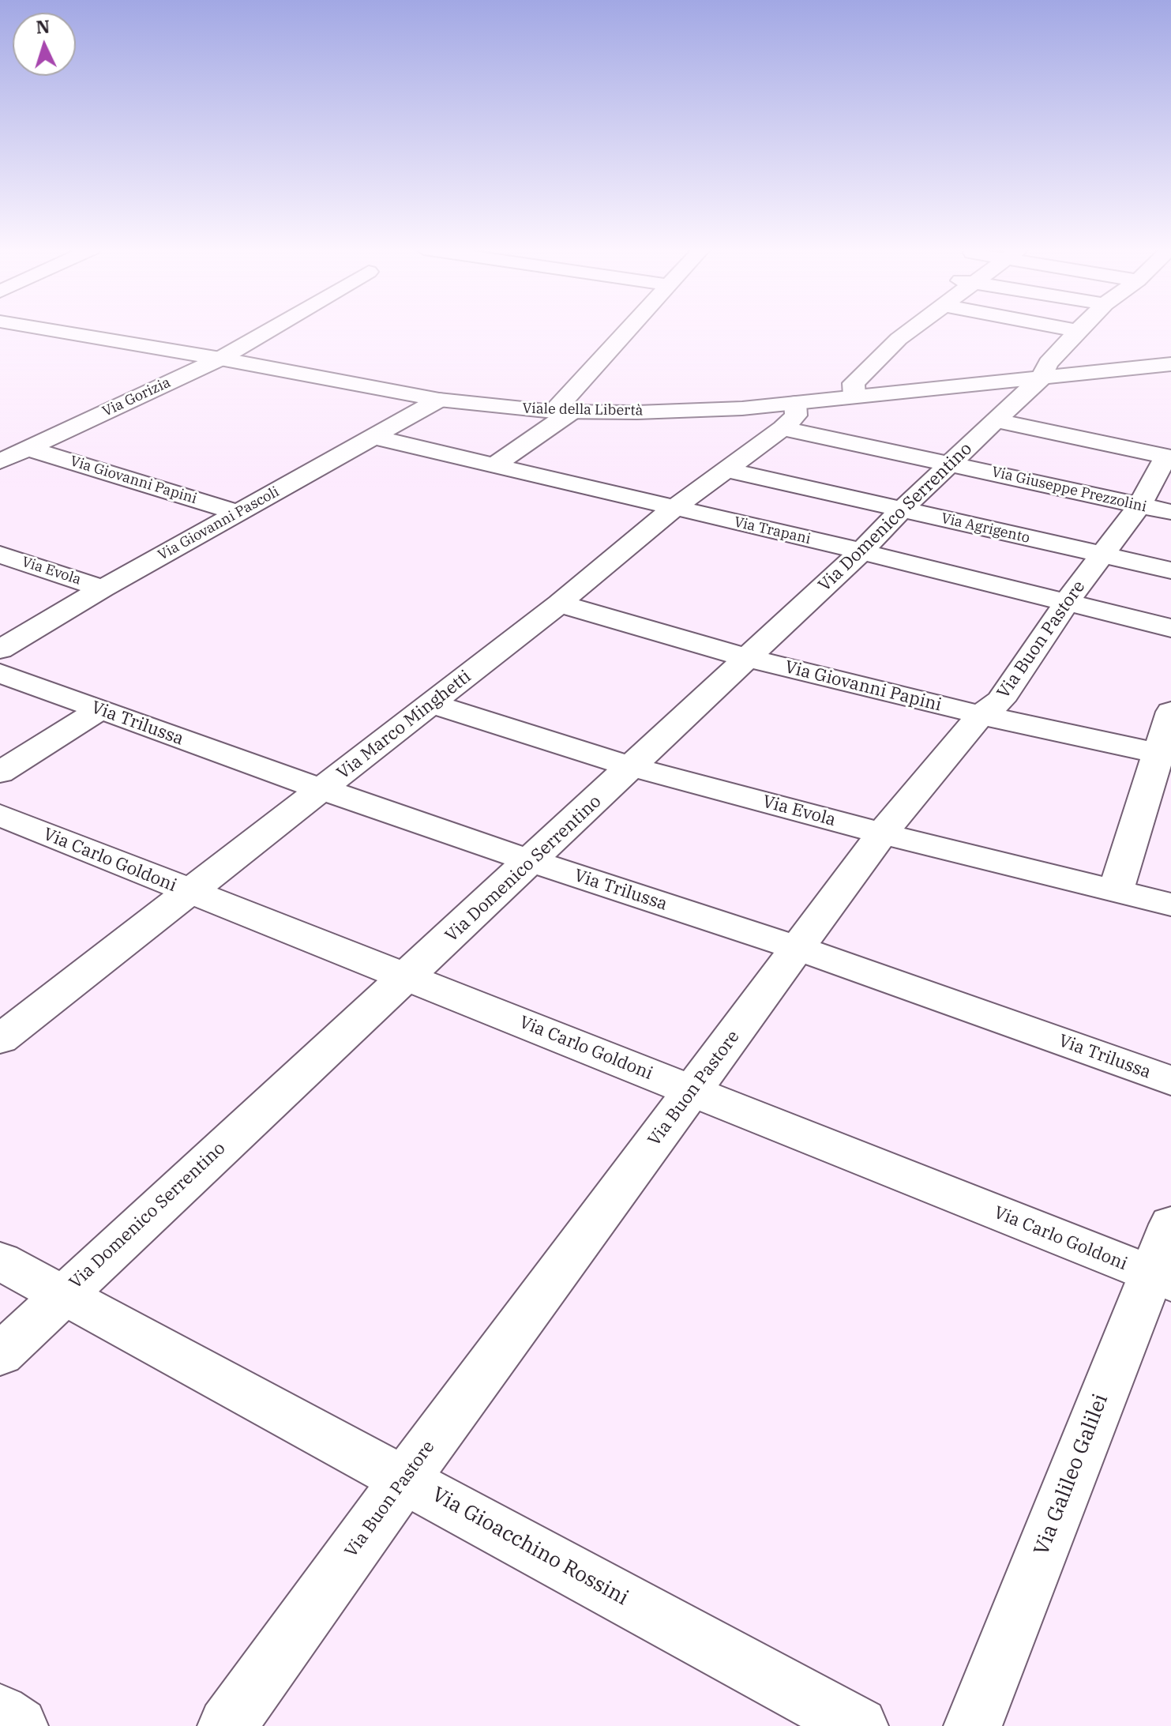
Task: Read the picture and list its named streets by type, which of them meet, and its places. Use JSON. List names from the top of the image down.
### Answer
{
  "streets": {
    "street": [
      "Via Gorizia",
      "Viale della Libertà",
      "Via Giovanni Papini",
      "Via Giuseppe Prezzolini",
      "Via Domenico Serrentino",
      "Via Giovanni Pascoli",
      "Via Agrigento",
      "Via Trapani",
      "Via Evola",
      "Via Buon Pastore",
      "Via Trilussa",
      "Via Marco Minghetti",
      "Via Carlo Goldoni",
      "Via Galileo Galilei",
      "Via Gioacchino Rossini"
    ]
  },
  "crossings": [
    ["Via Gorizia", "Viale della Libertà"],
    ["Via Gorizia", "Via Giovanni Papini"],
    ["Viale della Libertà", "Via Giuseppe Prezzolini"],
    ["Viale della Libertà", "Via Domenico Serrentino"],
    ["Viale della Libertà", "Via Giovanni Pascoli"],
    ["Viale della Libertà", "Via Marco Minghetti"],
    ["Via Giovanni Papini", "Via Domenico Serrentino"],
    ["Via Giovanni Papini", "Via Giovanni Pascoli"],
    ["Via Giovanni Papini", "Via Buon Pastore"],
    ["Via Giovanni Papini", "Via Marco Minghetti"],
    ["Via Giuseppe Prezzolini", "Via Domenico Serrentino"],
    ["Via Giuseppe Prezzolini", "Via Buon Pastore"],
    ["Via Giuseppe Prezzolini", "Via Marco Minghetti"],
    ["Via Domenico Serrentino", "Via Agrigento"],
    ["Via Domenico Serrentino", "Via Trapani"],
    ["Via Domenico Serrentino", "Via Evola"],
    ["Via Domenico Serrentino", "Via Trilussa"],
    ["Via Domenico Serrentino", "Via Carlo Goldoni"],
    ["Via Domenico Serrentino", "Via Gioacchino Rossini"],
    ["Via Giovanni Pascoli", "Via Trapani"],
    ["Via Giovanni Pascoli", "Via Evola"],
    ["Via Agrigento", "Via Buon Pastore"],
    ["Via Agrigento", "Via Marco Minghetti"],
    ["Via Trapani", "Via Buon Pastore"],
    ["Via Trapani", "Via Marco Minghetti"],
    ["Via Evola", "Via Buon Pastore"],
    ["Via Evola", "Via Marco Minghetti"],
    ["Via Buon Pastore", "Via Trilussa"],
    ["Via Buon Pastore", "Via Carlo Goldoni"],
    ["Via Buon Pastore", "Via Gioacchino Rossini"],
    ["Via Trilussa", "Via Marco Minghetti"],
    ["Via Marco Minghetti", "Via Carlo Goldoni"],
    ["Via Carlo Goldoni", "Via Galileo Galilei"]
  ],
  "north": "top"
}
